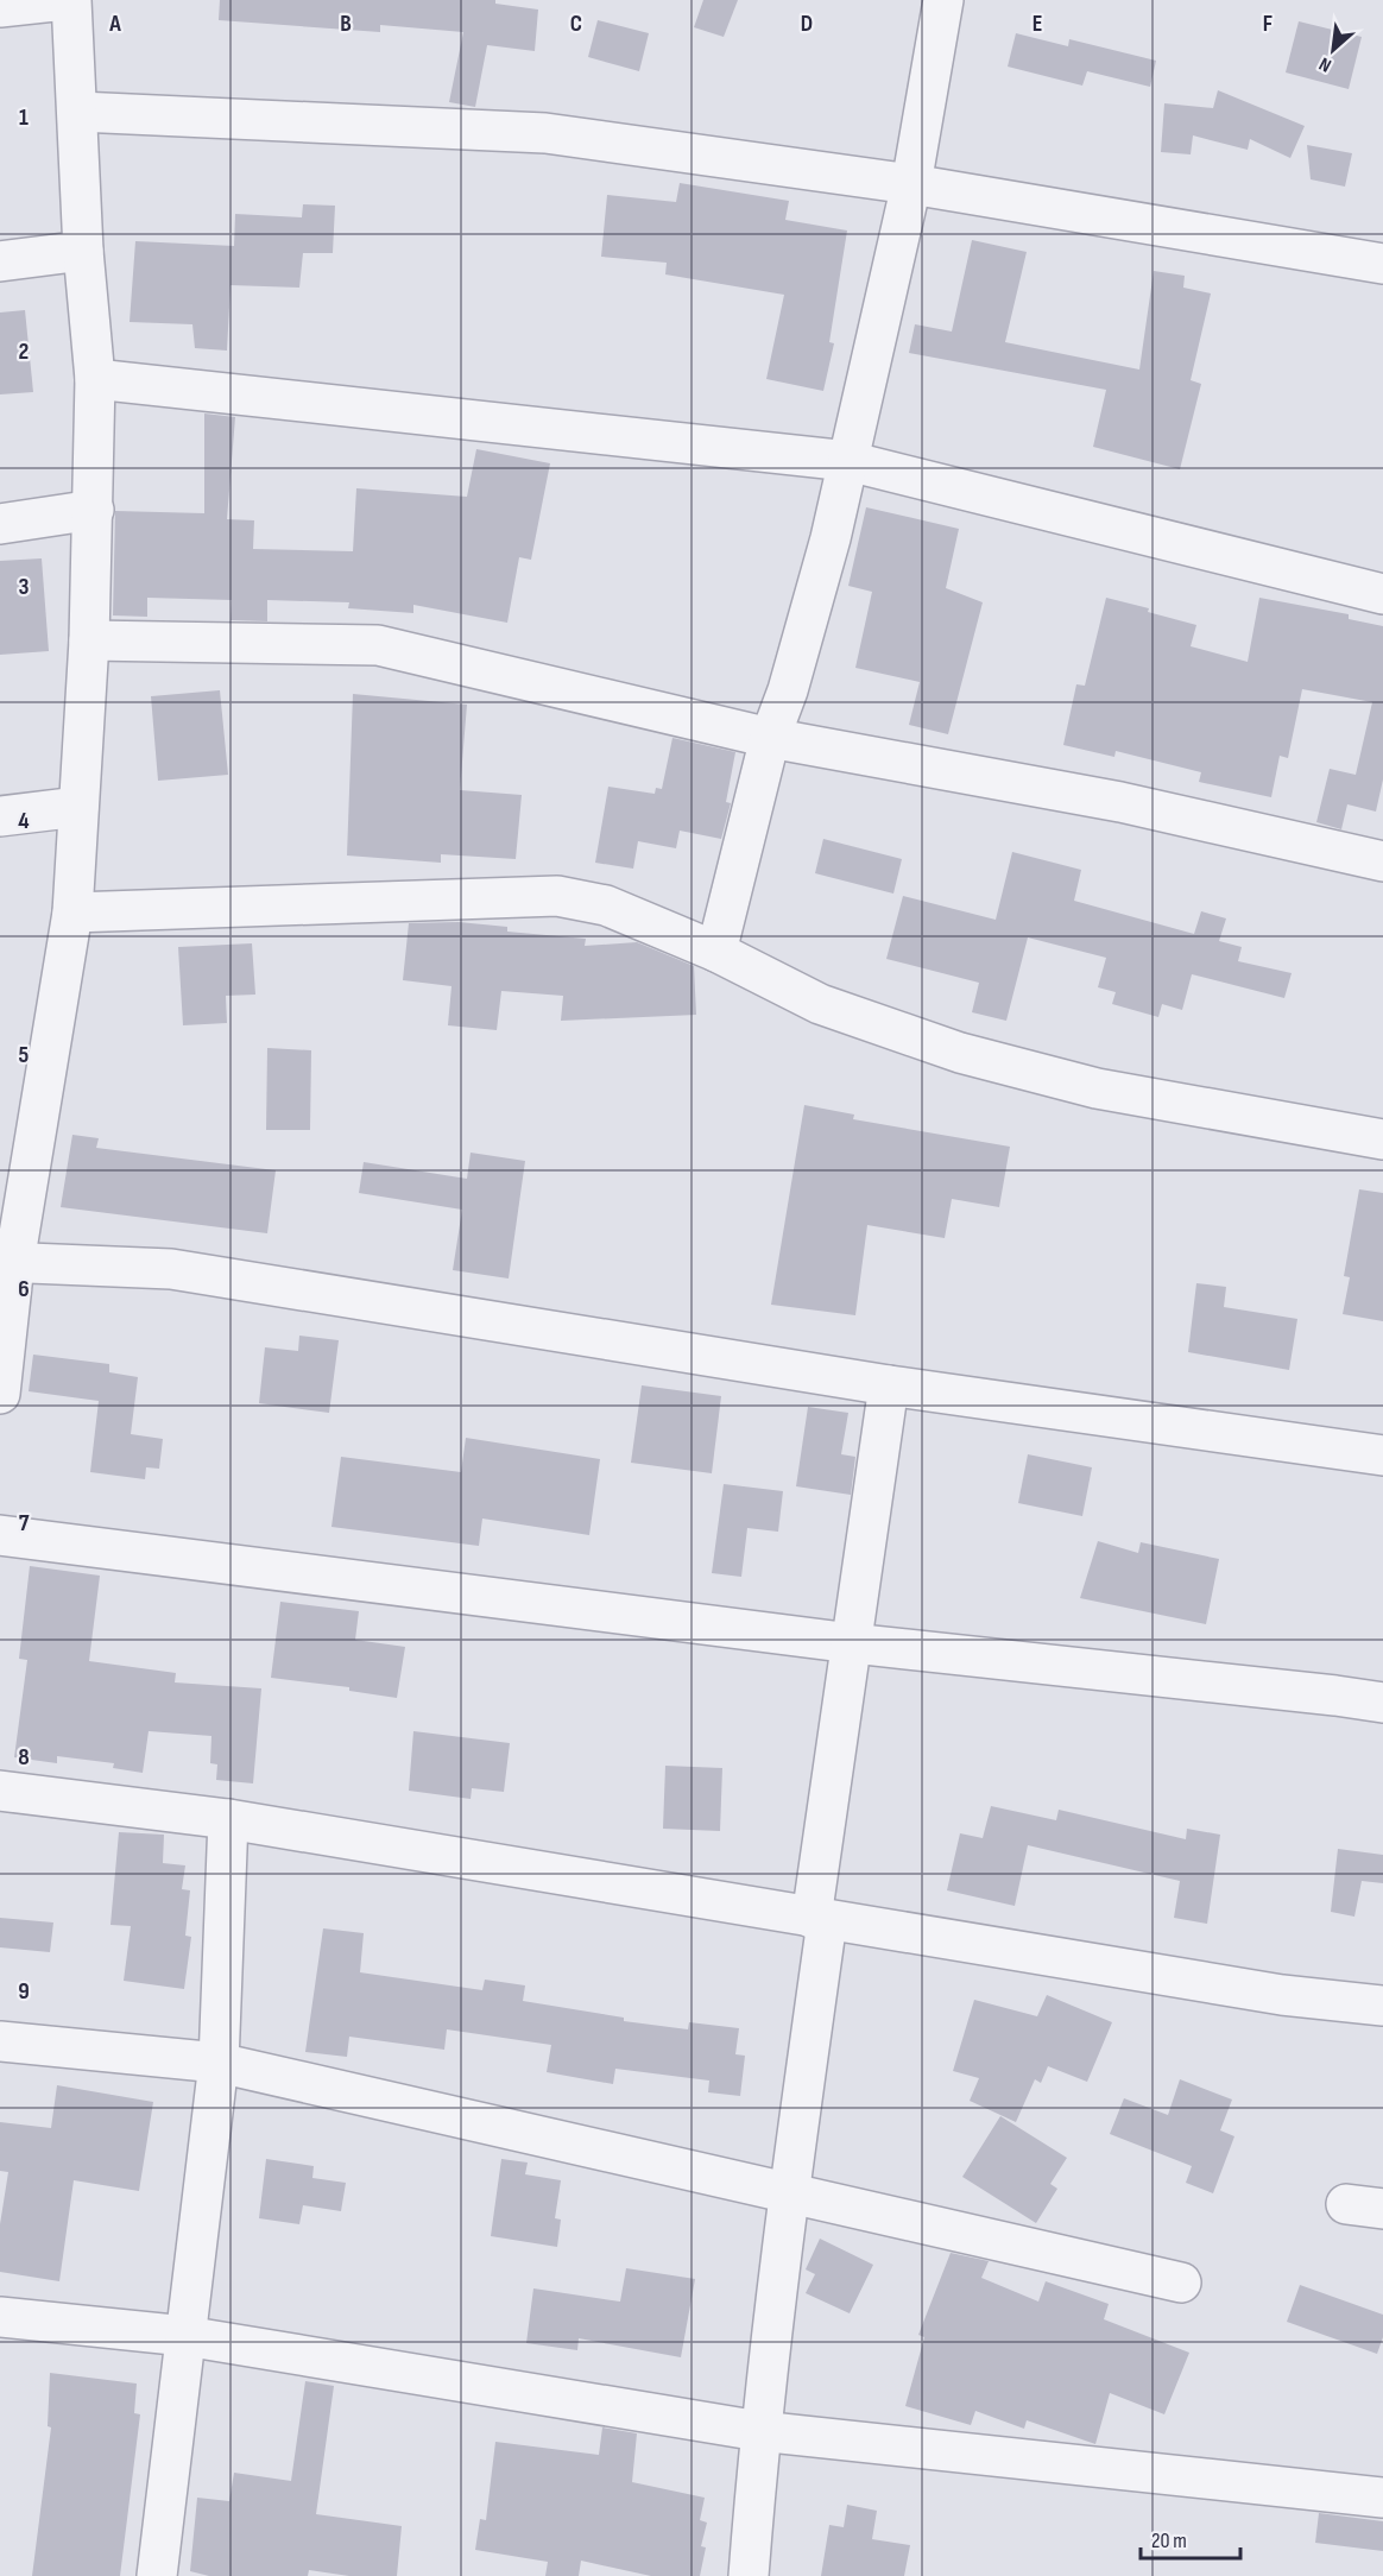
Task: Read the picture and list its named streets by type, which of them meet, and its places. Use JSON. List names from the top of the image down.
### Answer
{
  "scale_bar": "20 m",
  "north": "bottom left",
  "grid": {
    "columns": [
      "A",
      "B",
      "C",
      "D",
      "E",
      "F"
    ],
    "rows": [
      "1",
      "2",
      "3",
      "4",
      "5",
      "6",
      "7",
      "8",
      "9"
    ]
  }
}
